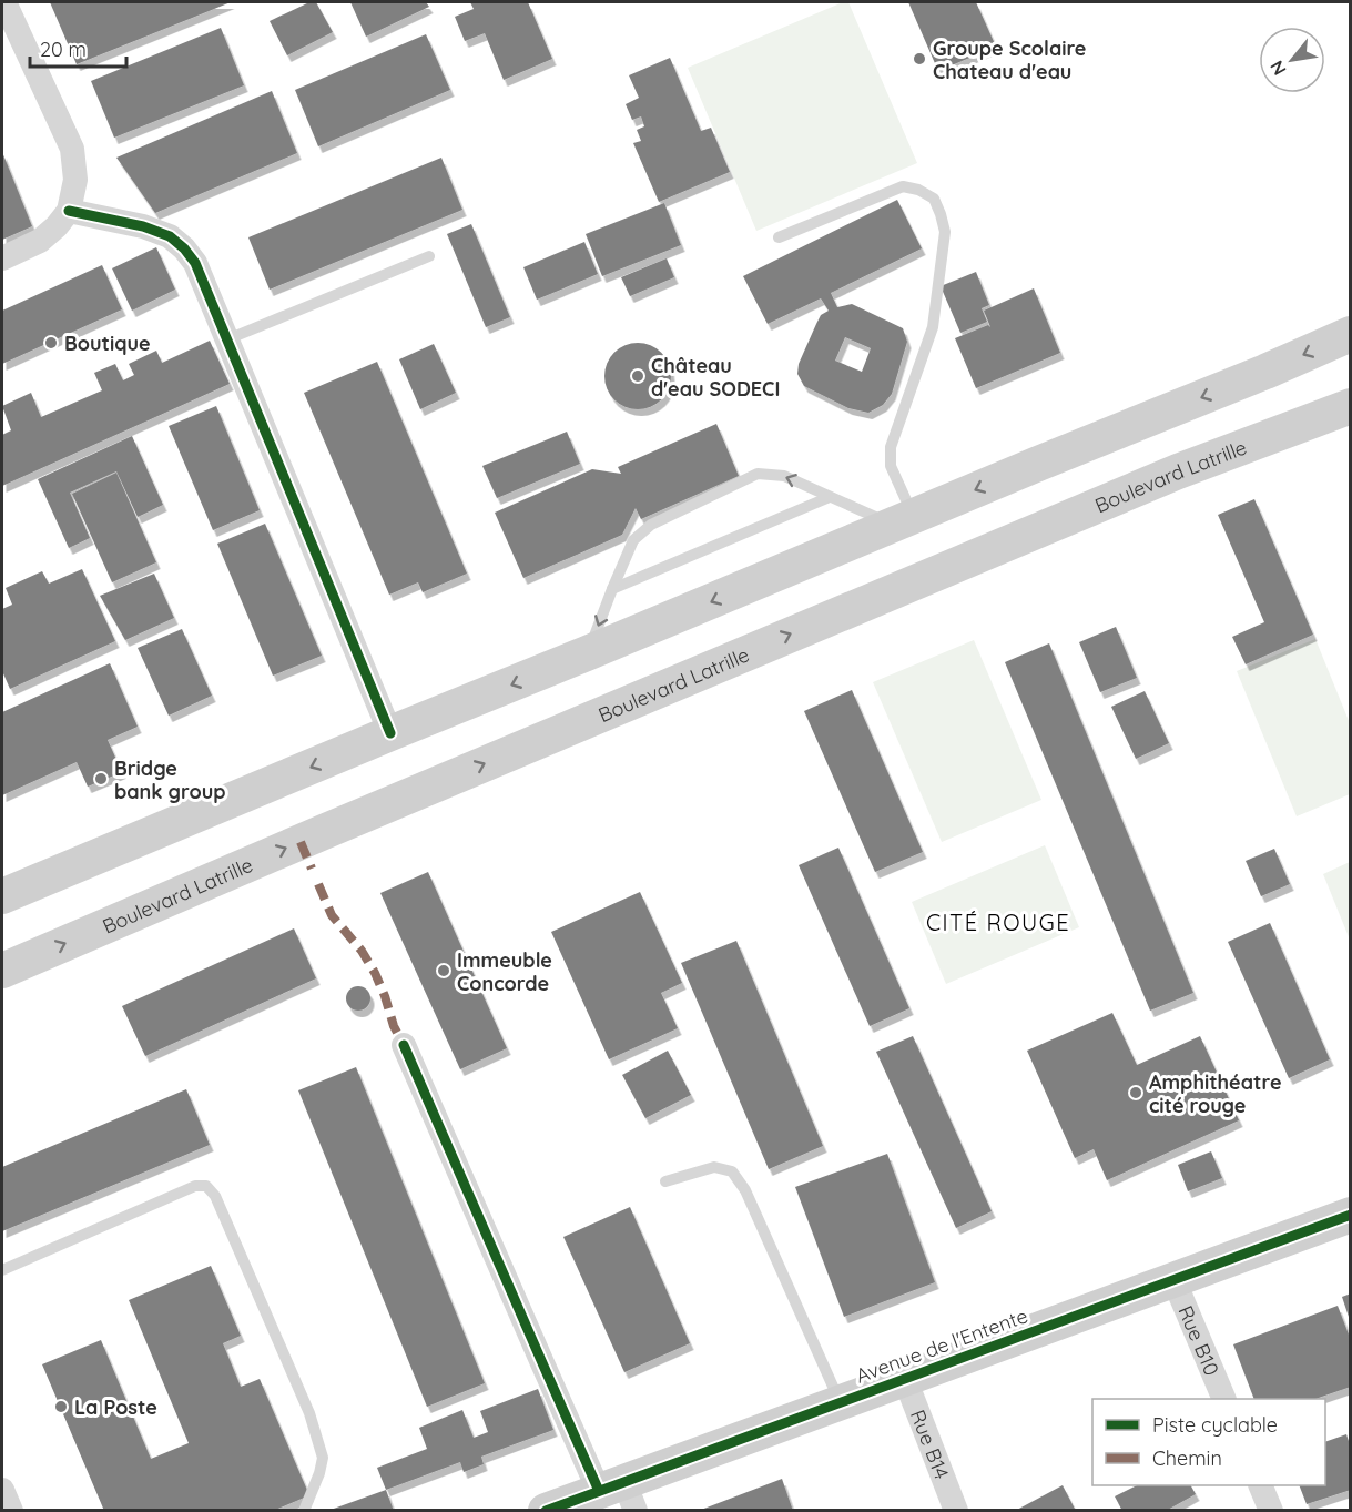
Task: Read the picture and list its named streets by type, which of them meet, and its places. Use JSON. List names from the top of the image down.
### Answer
{
  "streets": {
    "main road": ["Boulevard Latrille", "Avenue de l'Entente"],
    "street": ["Rue B10", "Rue B14"]
  },
  "crossings": [
    ["Rue B10", "Avenue de l'Entente"],
    ["Avenue de l'Entente", "Rue B14"]
  ],
  "districts": ["CITÉ ROUGE"],
  "places": [
    "Groupe Scolaire Chateau d'eau",
    "Boutique",
    "Château d'eau SODECI",
    "Bridge bank group",
    "Immeuble Concorde",
    "Amphithéatre cité rouge",
    "La Poste"
  ],
  "legend": ["Piste cyclable", "Chemin"],
  "scale_bar": "20 m",
  "north": "bottom left"
}
